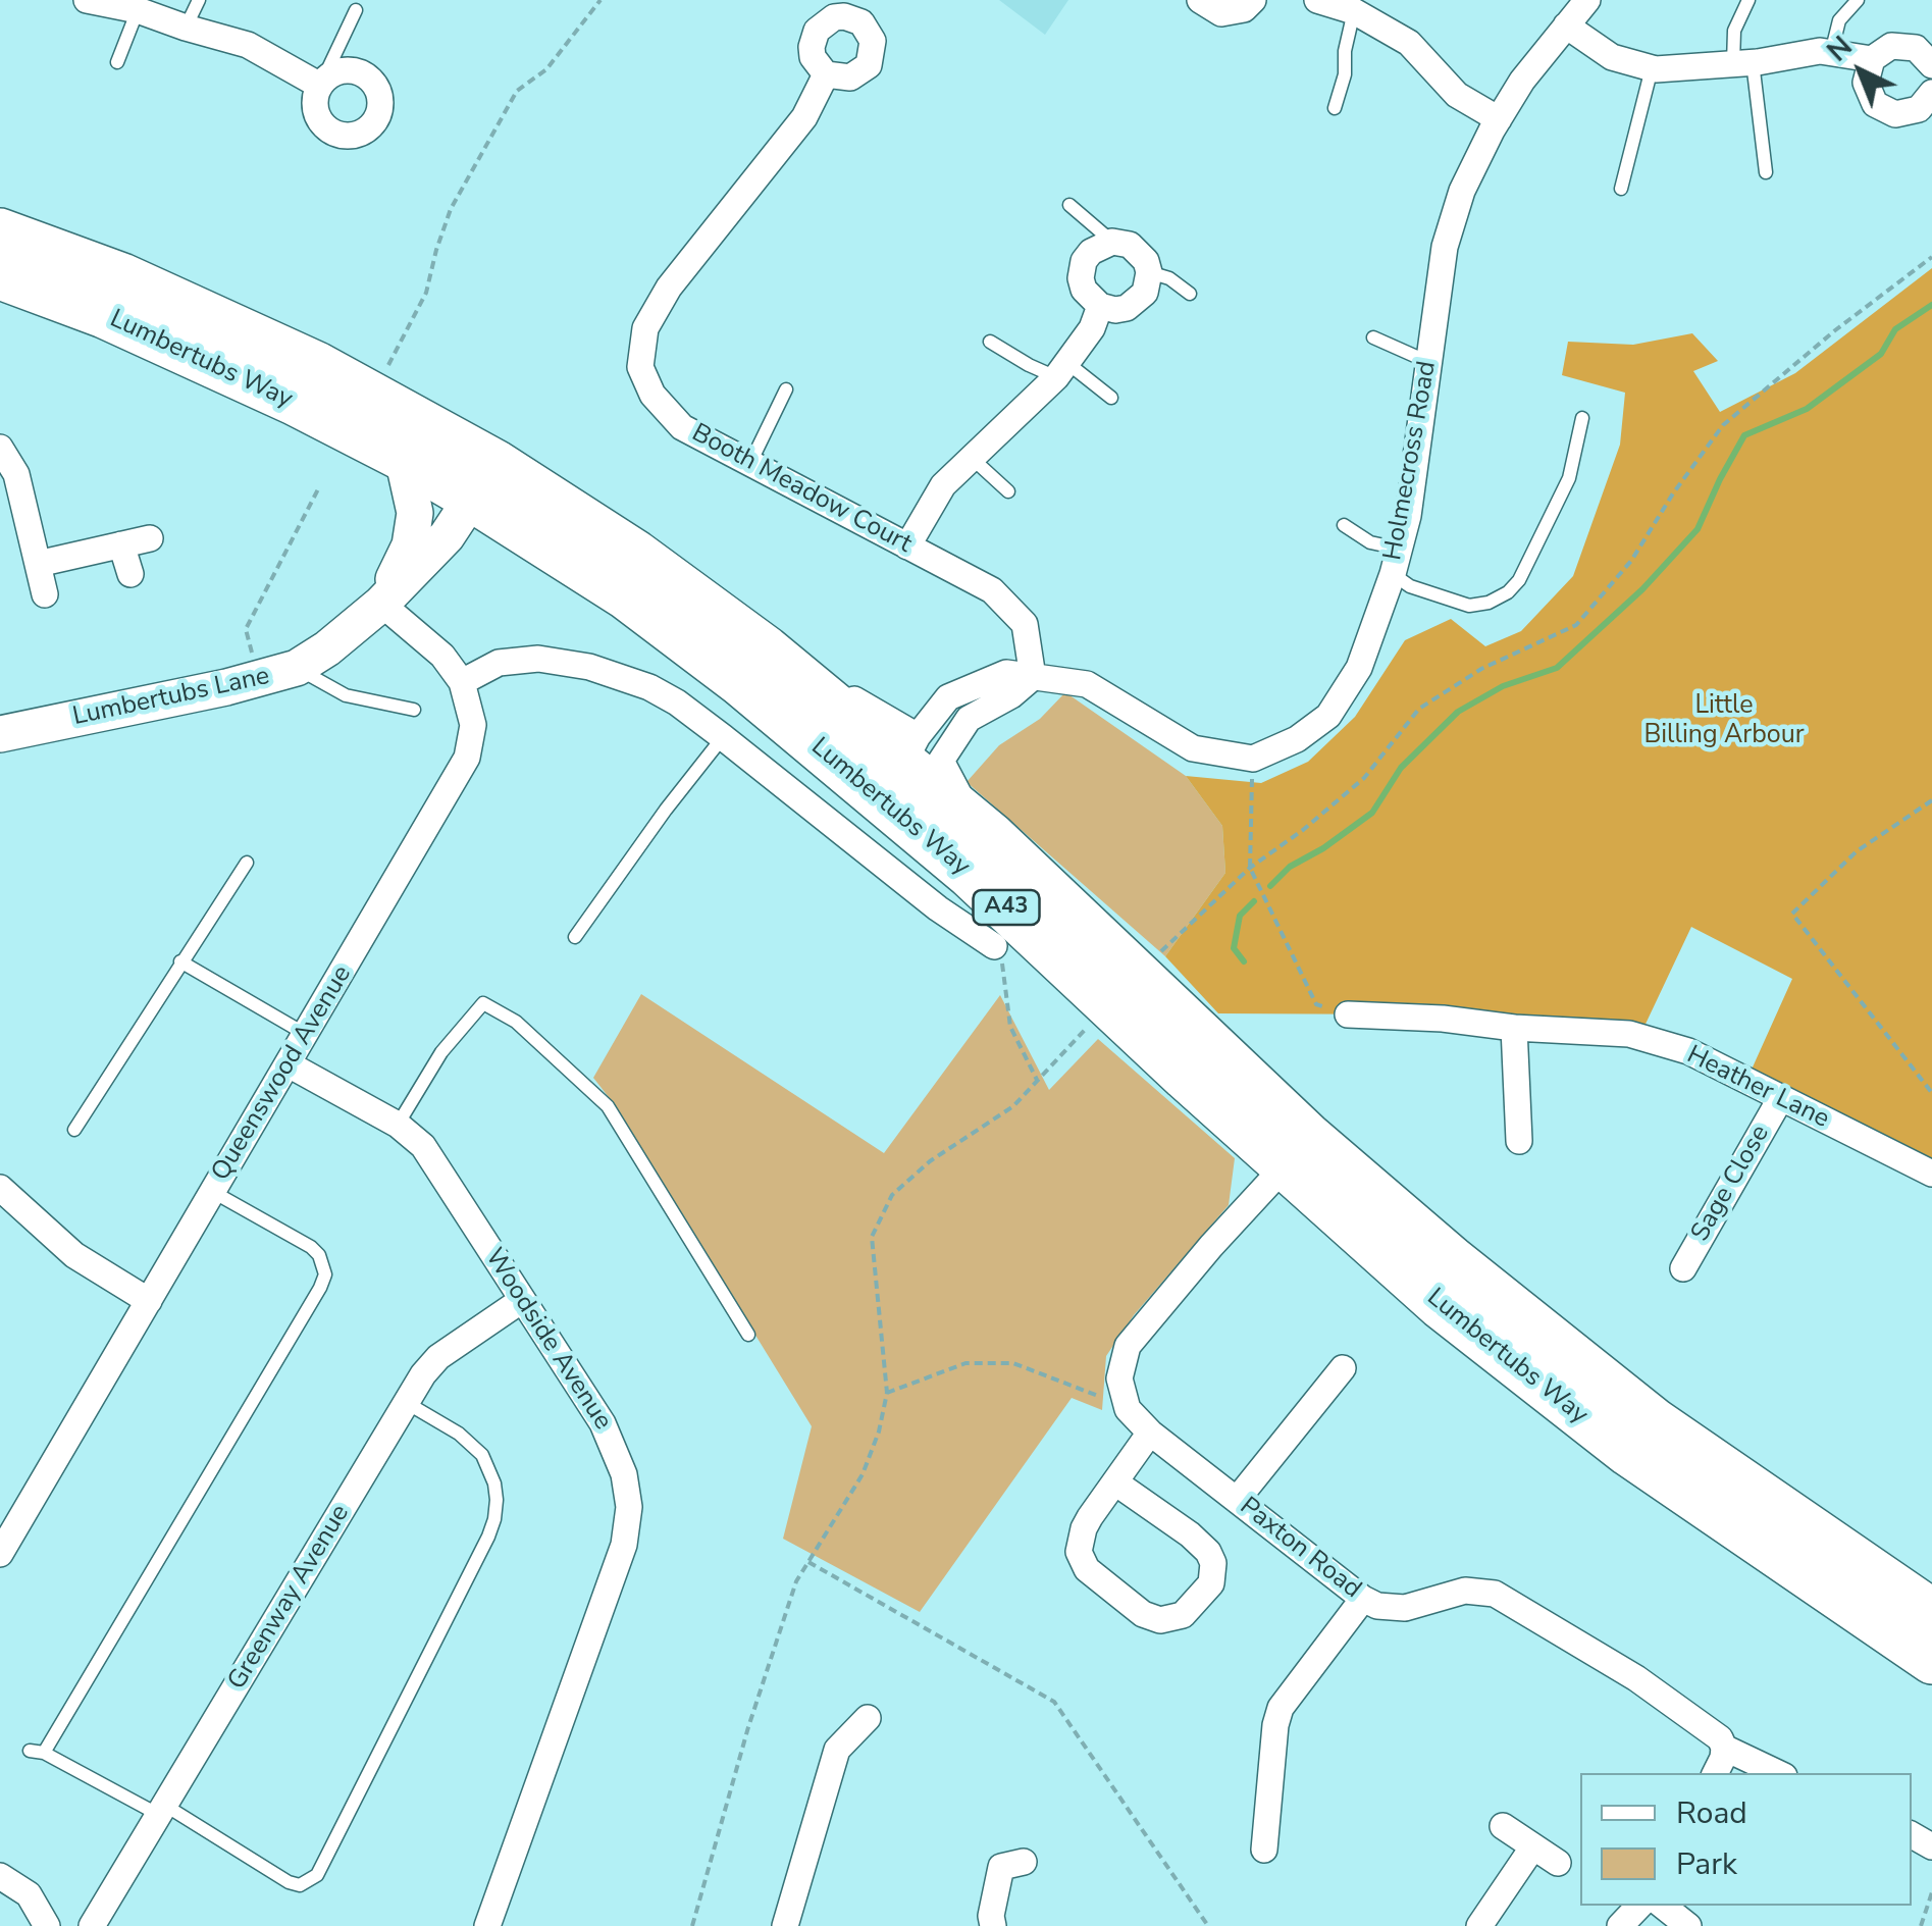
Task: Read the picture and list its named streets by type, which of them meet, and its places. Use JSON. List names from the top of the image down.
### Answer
{
  "streets": {
    "highway": ["Lumbertubs Way", "A43"],
    "street": [
      "Holmecross Road",
      "Booth Meadow Court",
      "Lumbertubs Lane",
      "Queenswood Avenue",
      "Heather Lane",
      "Sage Close",
      "Woodside Avenue",
      "Paxton Road",
      "Greenway Avenue"
    ]
  },
  "crossings": [
    ["Lumbertubs Way", "Lumbertubs Lane"],
    ["Lumbertubs Way", "Queenswood Avenue"],
    ["Queenswood Avenue", "Woodside Avenue"],
    ["Heather Lane", "Sage Close"],
    ["Woodside Avenue", "Greenway Avenue"]
  ],
  "parks": ["Little Billing Arbour"],
  "legend": ["Road", "Park"],
  "north": "top left"
}
